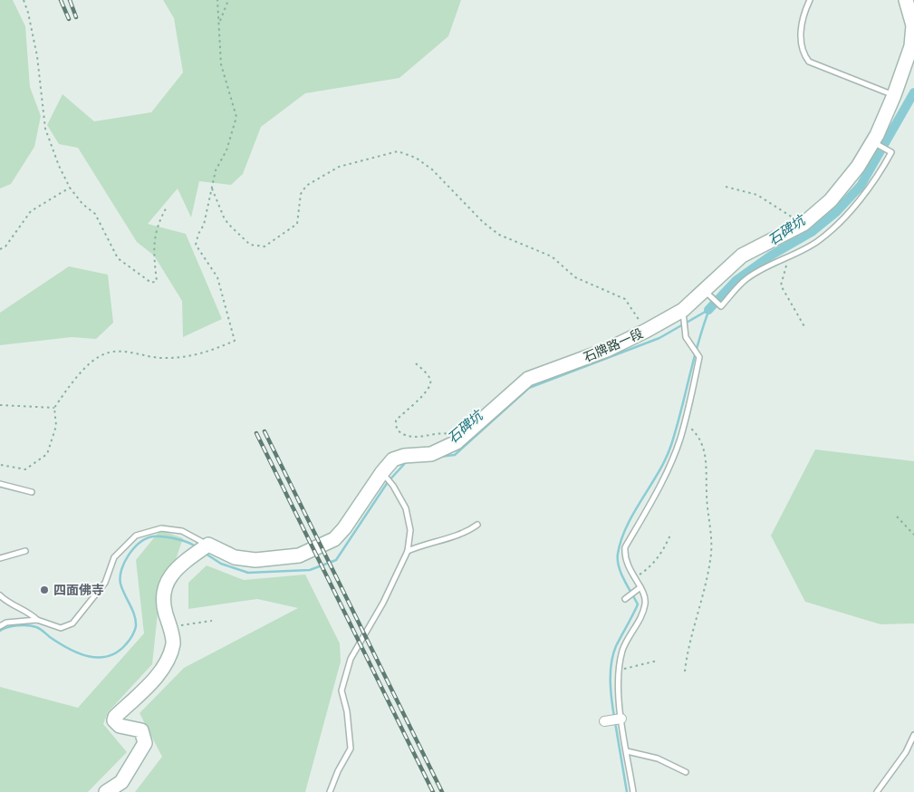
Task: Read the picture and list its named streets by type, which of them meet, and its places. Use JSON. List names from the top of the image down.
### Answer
{
  "streets": {
    "street": ["石牌路一段"]
  },
  "water": ["石碑坑"],
  "places": ["四面佛寺"]
}
